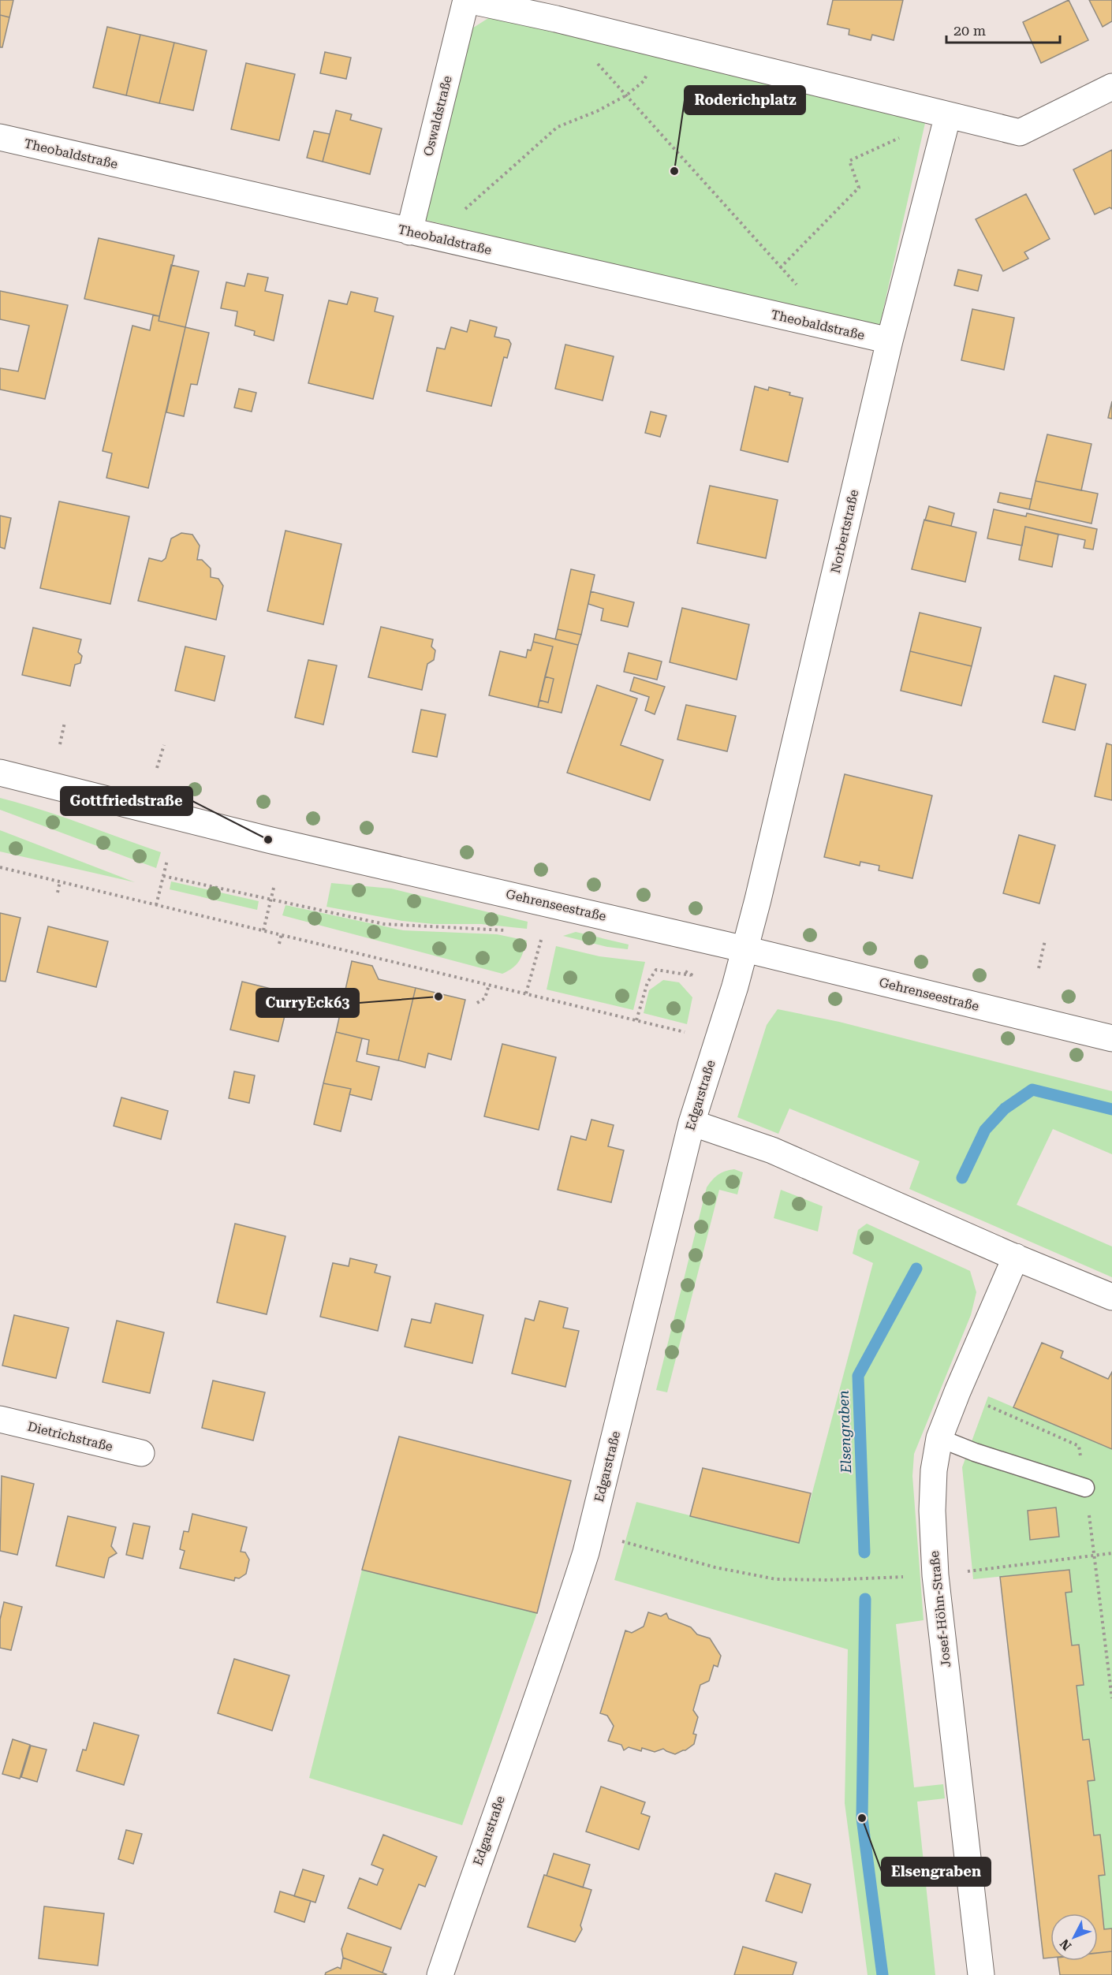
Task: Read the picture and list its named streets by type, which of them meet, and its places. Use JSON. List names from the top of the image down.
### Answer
{
  "streets": {
    "street": [
      "Oswaldstraße",
      "Theobaldstraße",
      "Norbertstraße",
      "Gehrenseestraße",
      "Edgarstraße",
      "Dietrichstraße",
      "Josef-Höhn-Straße"
    ]
  },
  "crossings": [
    ["Oswaldstraße", "Theobaldstraße"],
    ["Theobaldstraße", "Norbertstraße"],
    ["Norbertstraße", "Gehrenseestraße"],
    ["Norbertstraße", "Edgarstraße"],
    ["Gehrenseestraße", "Edgarstraße"]
  ],
  "water": ["Elsengraben"],
  "places": [
    "Roderichplatz",
    "Gottfriedstraße",
    "CurryEck63",
    "Elsengraben"
  ],
  "scale_bar": "20 m",
  "north": "bottom left"
}
